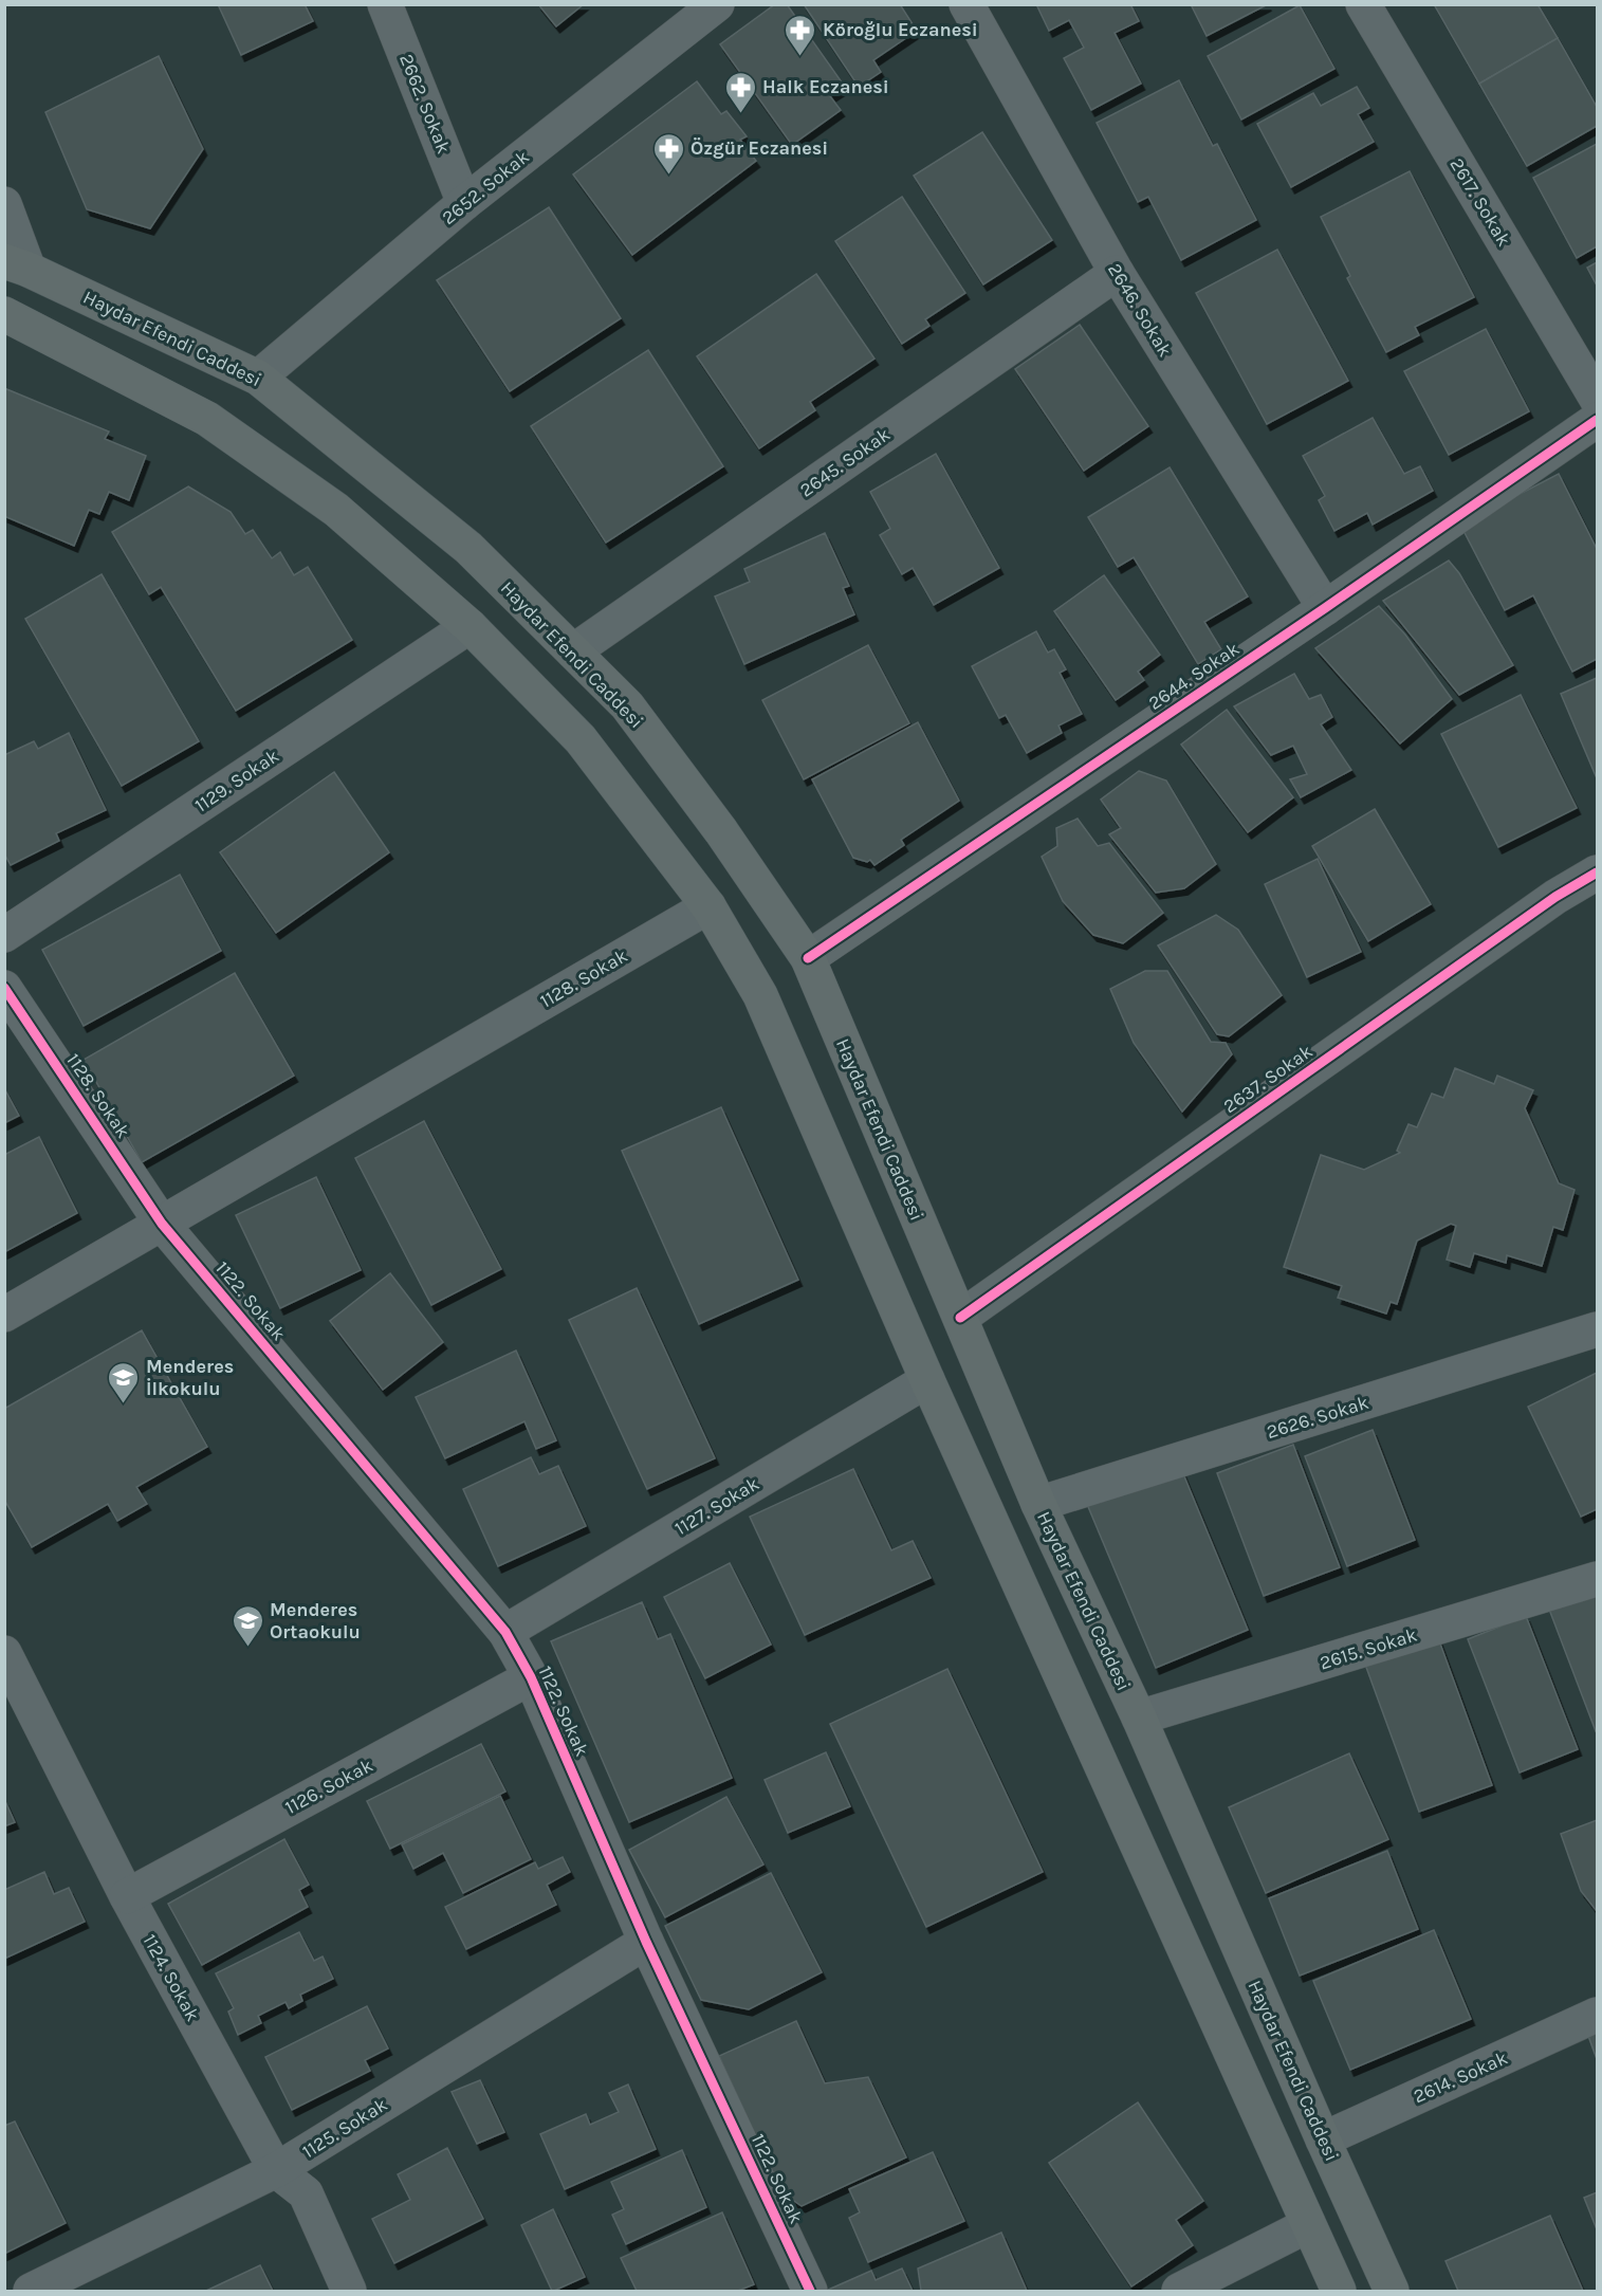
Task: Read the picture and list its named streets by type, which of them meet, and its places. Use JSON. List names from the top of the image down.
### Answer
{
  "streets": {
    "main road": ["Haydar Efendi Caddesi"],
    "street": [
      "2662. Sokak",
      "2652. Sokak",
      "2617. Sokak",
      "2646. Sokak",
      "2645. Sokak",
      "2644. Sokak",
      "1129. Sokak",
      "1128. Sokak",
      "2637. Sokak",
      "1122. Sokak",
      "2626. Sokak",
      "1127. Sokak",
      "2615. Sokak",
      "1126. Sokak",
      "1124. Sokak",
      "2614. Sokak",
      "1125. Sokak"
    ]
  },
  "crossings": [
    ["2662. Sokak", "2652. Sokak"],
    ["2652. Sokak", "Haydar Efendi Caddesi"],
    ["2646. Sokak", "2645. Sokak"],
    ["2646. Sokak", "2644. Sokak"],
    ["Haydar Efendi Caddesi", "2645. Sokak"],
    ["Haydar Efendi Caddesi", "2644. Sokak"],
    ["Haydar Efendi Caddesi", "2637. Sokak"],
    ["Haydar Efendi Caddesi", "2626. Sokak"],
    ["Haydar Efendi Caddesi", "2615. Sokak"],
    ["Haydar Efendi Caddesi", "2614. Sokak"],
    ["1128. Sokak", "1122. Sokak"],
    ["1122. Sokak", "1127. Sokak"],
    ["1122. Sokak", "1126. Sokak"],
    ["1122. Sokak", "1125. Sokak"],
    ["1126. Sokak", "1124. Sokak"],
    ["1124. Sokak", "1125. Sokak"]
  ],
  "places": {
    "pharmacy": ["Köroğlu Eczanesi", "Halk Eczanesi", "Özgür Eczanesi"],
    "school or university": ["Menderes İlkokulu", "Menderes Ortaokulu"]
  }
}
